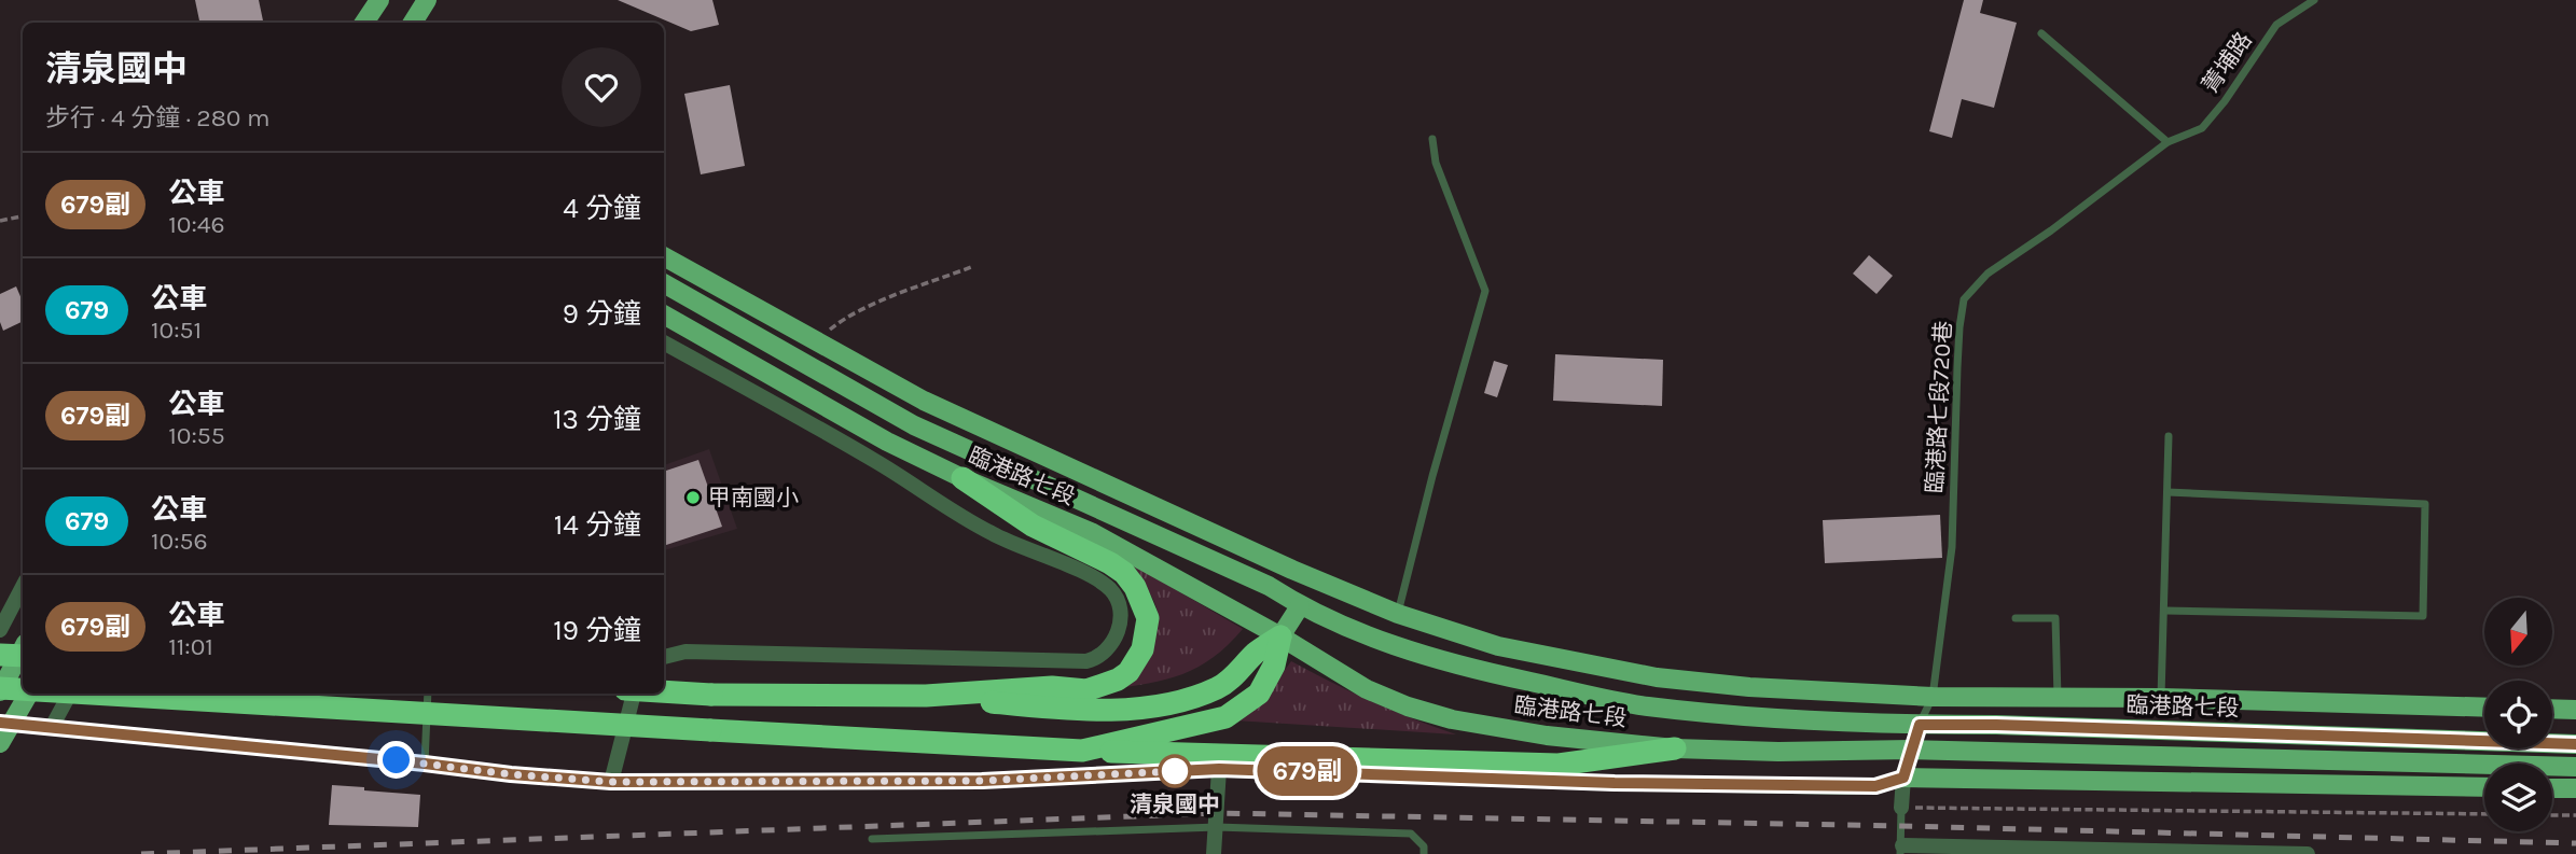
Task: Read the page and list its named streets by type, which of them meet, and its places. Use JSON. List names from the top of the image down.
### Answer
{
  "streets": {
    "main road": ["臨港路七段"],
    "lane": ["菁埔路", "臨港路七段720巷"]
  },
  "crossings": [
    ["菁埔路", "臨港路七段720巷"],
    ["臨港路七段720巷", "臨港路七段"]
  ],
  "places": ["甲南國小", "清泉國中"],
  "lines": ["bus line 679副"],
  "north": "bottom",
  "page": {
    "on_map": "679副",
    "heading": ["清泉國中", "步行 · 4 分鐘 · 280 m"],
    "list": [
      {
        "mark": "679副",
        "name": "公車",
        "note": "10:46",
        "value": "4 分鐘"
      },
      {
        "mark": "679",
        "name": "公車",
        "note": "10:51",
        "value": "9 分鐘"
      },
      {
        "mark": "679副",
        "name": "公車",
        "note": "10:55",
        "value": "13 分鐘"
      },
      {
        "mark": "679",
        "name": "公車",
        "note": "10:56",
        "value": "14 分鐘"
      },
      {
        "mark": "679副",
        "name": "公車",
        "note": "11:01",
        "value": "19 分鐘"
      }
    ]
  }
}
